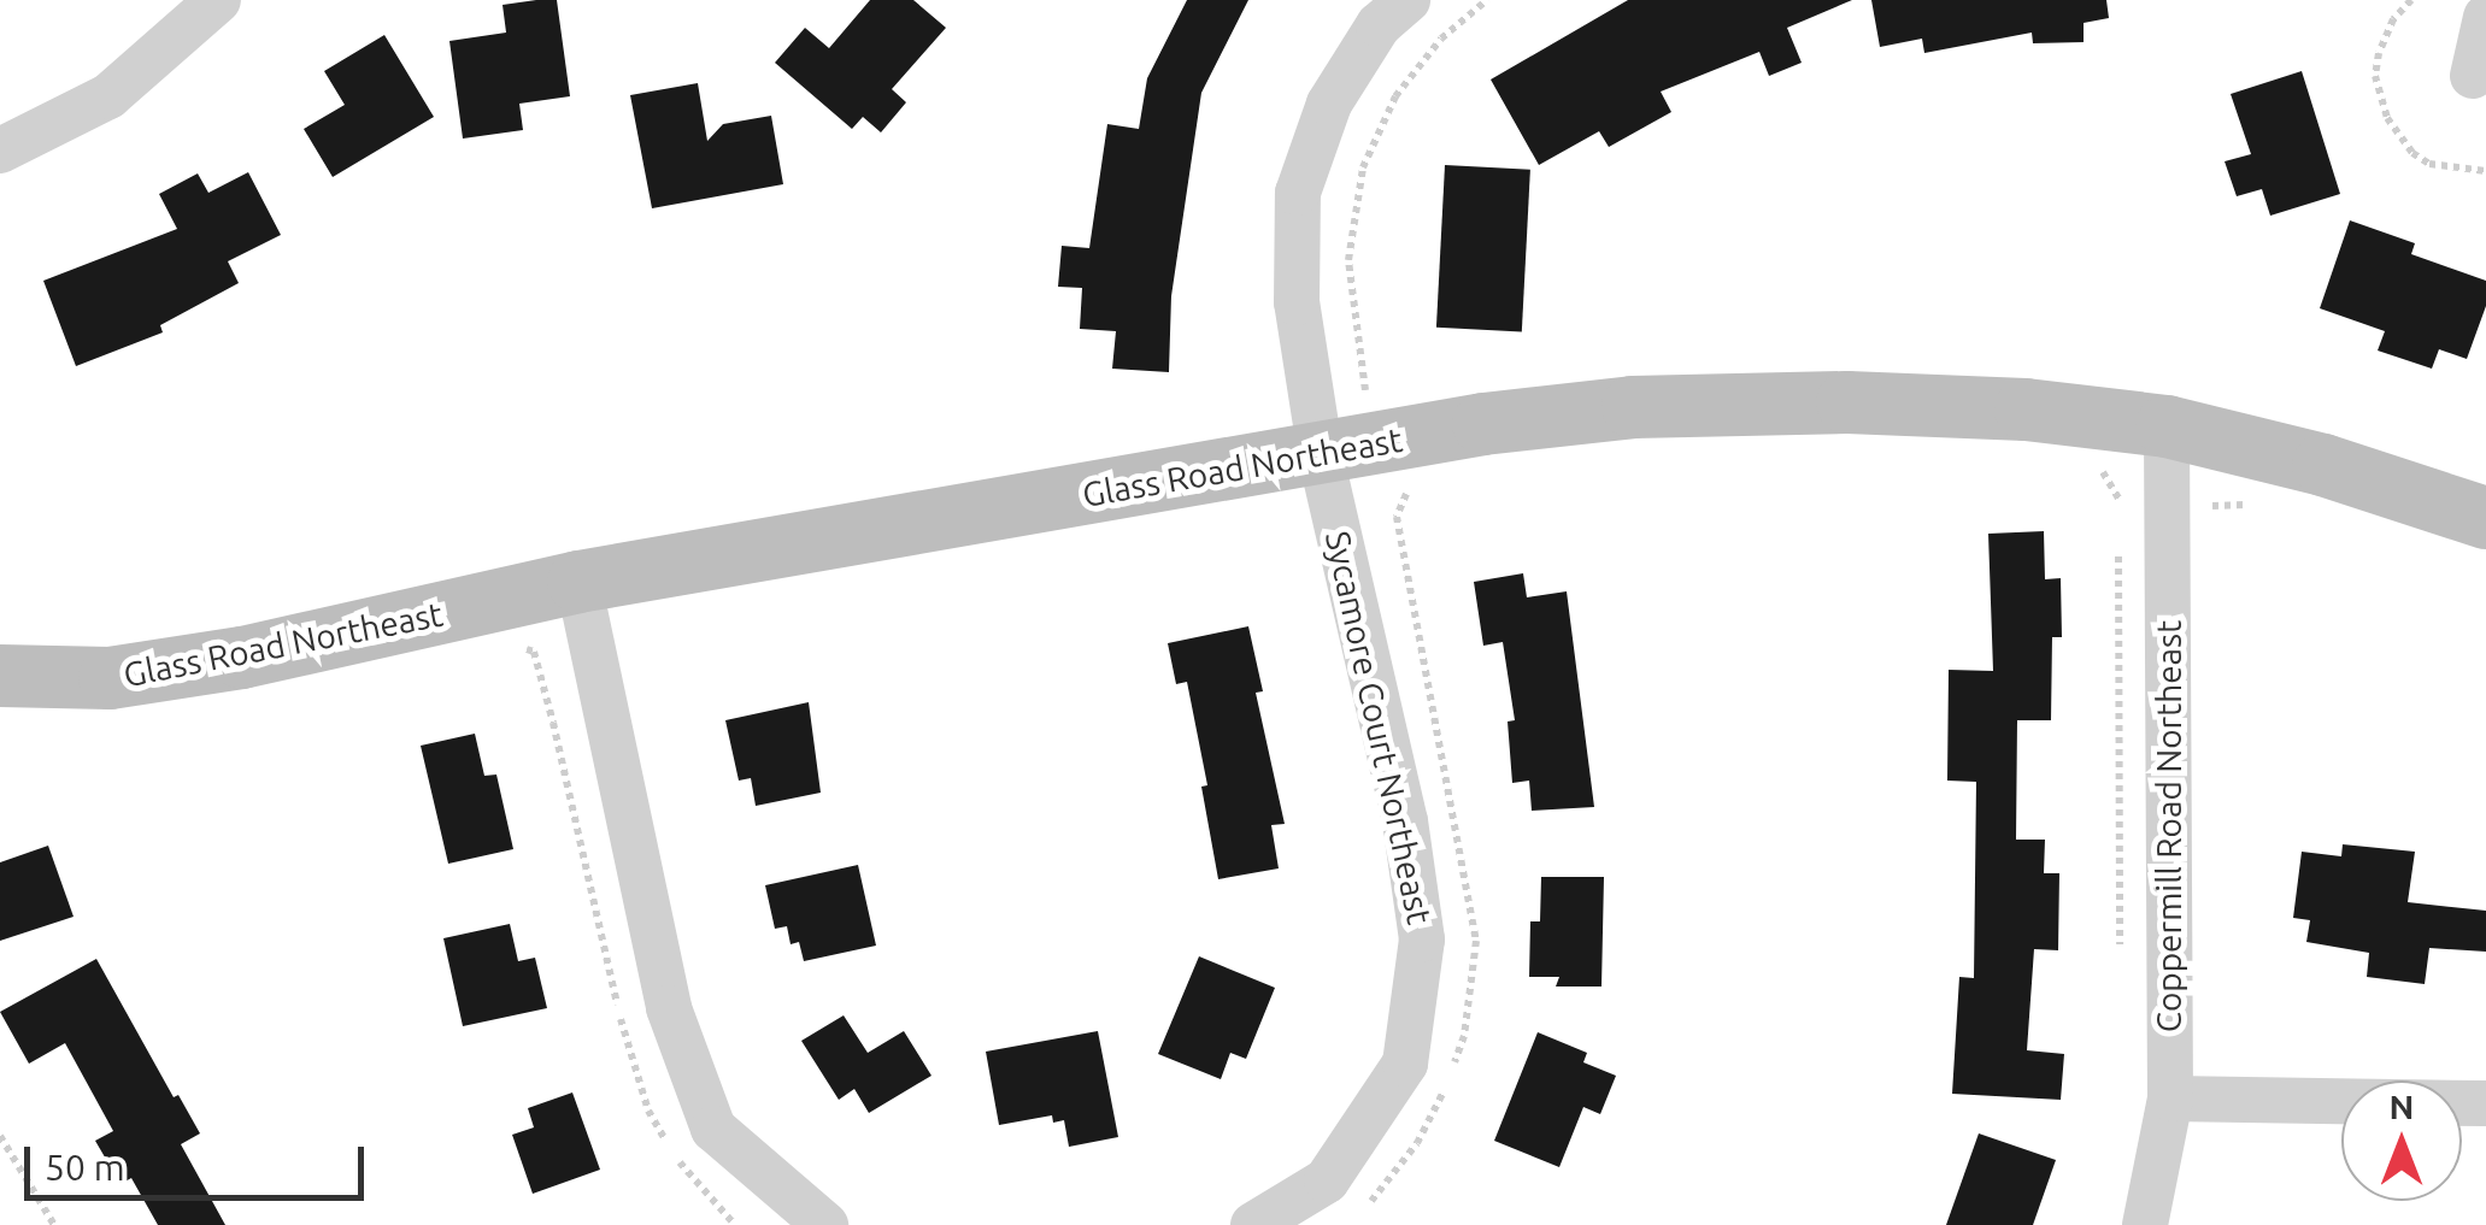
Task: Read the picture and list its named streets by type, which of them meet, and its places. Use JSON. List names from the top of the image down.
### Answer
{
  "streets": {
    "street": ["Glass Road Northeast", "Sycamore Court Northeast", "Coppermill Road Northeast"]
  },
  "crossings": [
    ["Glass Road Northeast", "Sycamore Court Northeast"],
    ["Glass Road Northeast", "Coppermill Road Northeast"]
  ],
  "scale_bar": "50 m",
  "north": "top"
}
